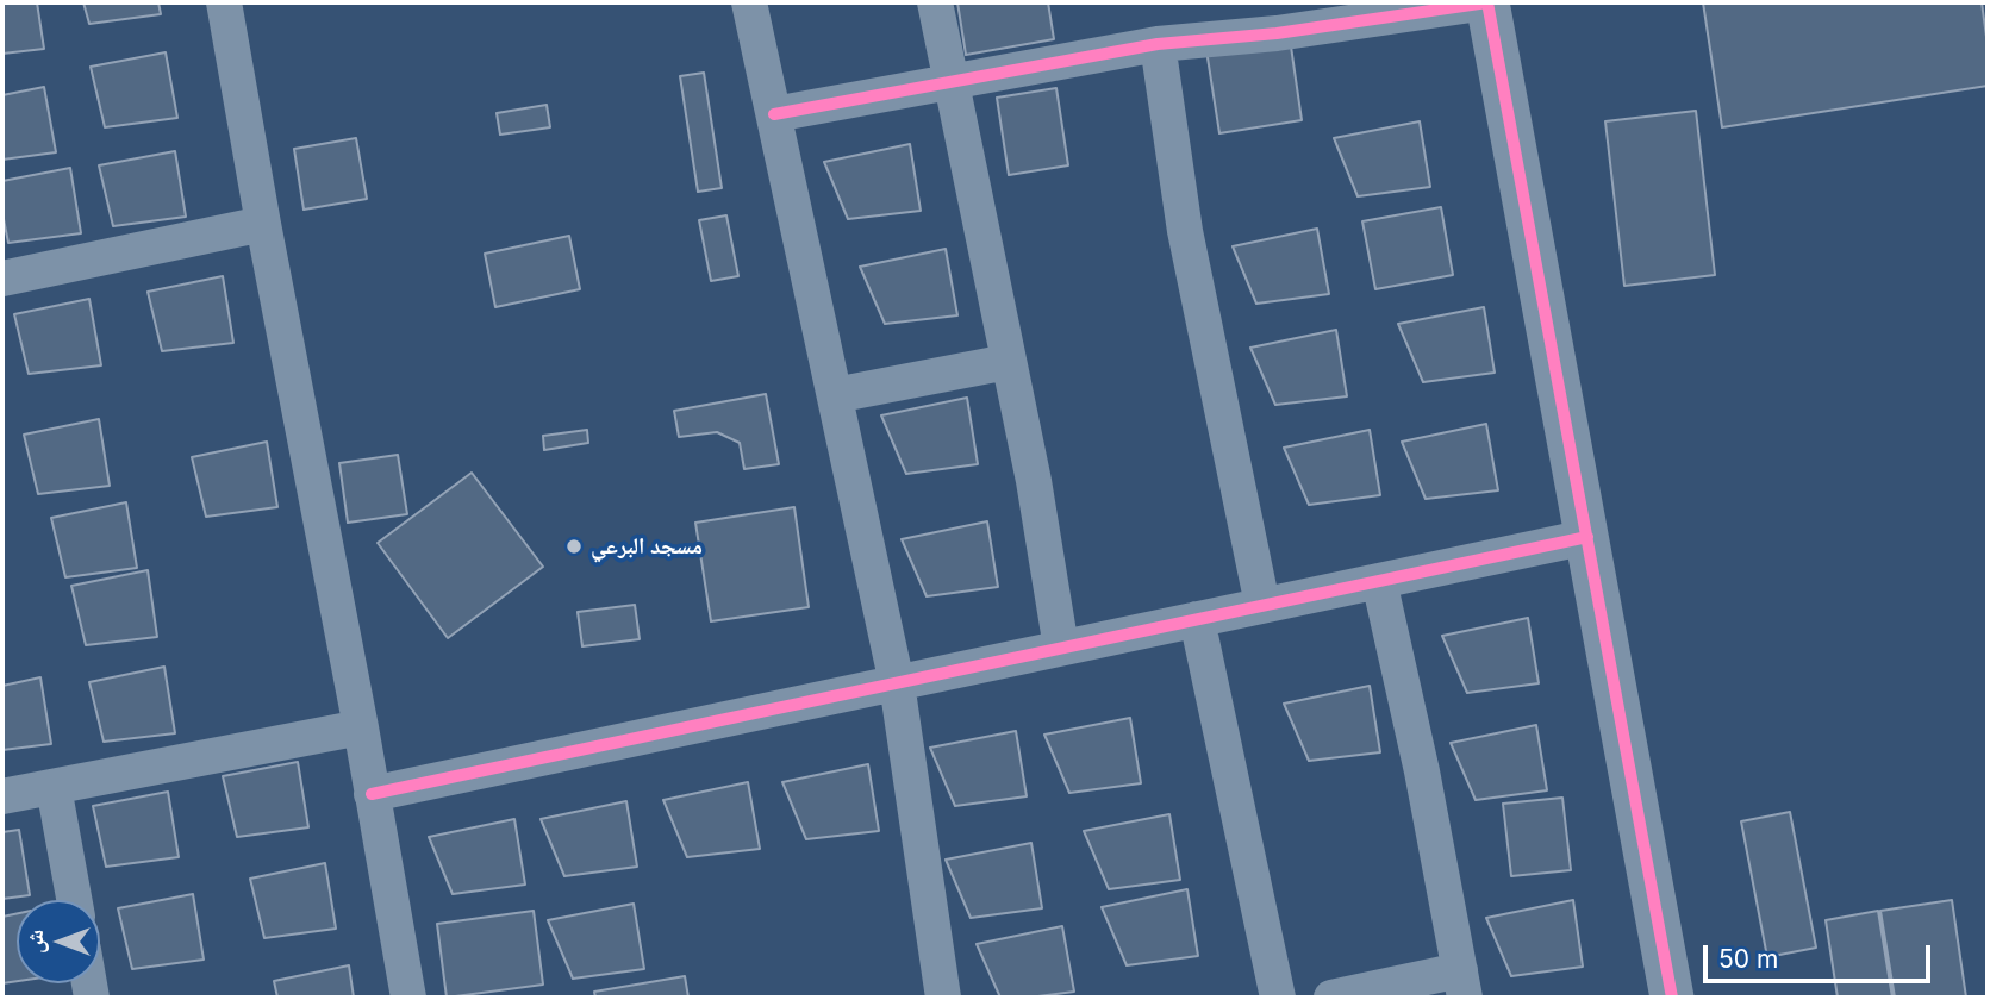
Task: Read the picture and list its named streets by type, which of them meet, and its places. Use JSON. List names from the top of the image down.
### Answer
{
  "places": ["مسجد البرعي"],
  "scale_bar": "50 m",
  "north": "left"
}
